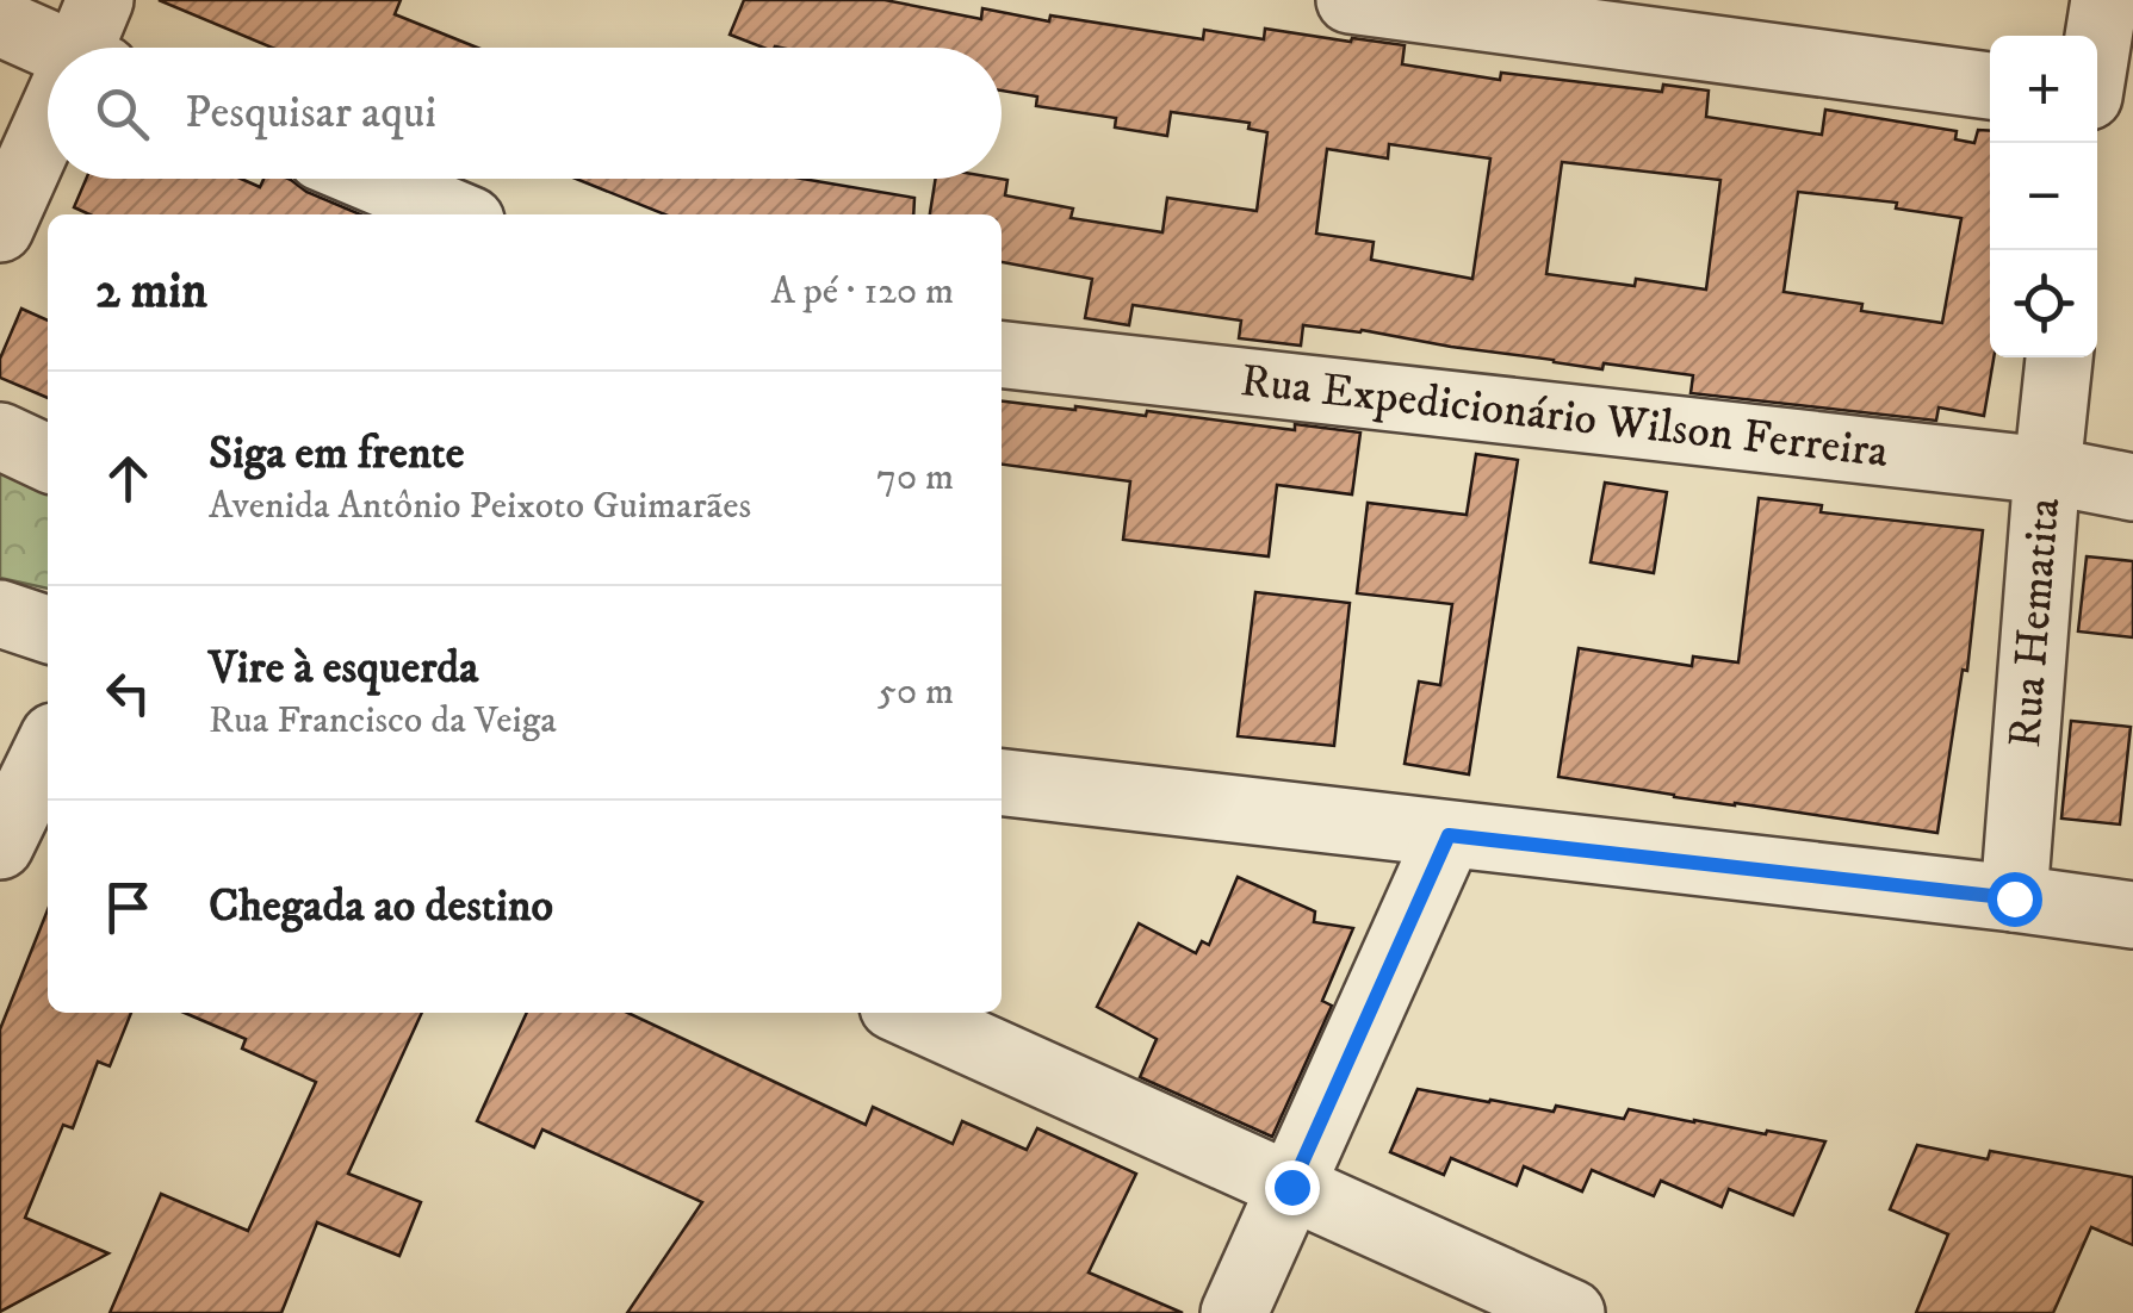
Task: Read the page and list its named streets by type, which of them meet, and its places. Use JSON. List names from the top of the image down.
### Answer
{
  "streets": {
    "street": ["Rua Expedicionário Wilson Ferreira", "Rua Hematita"]
  },
  "crossings": [
    ["Rua Expedicionário Wilson Ferreira", "Rua Hematita"]
  ],
  "page": {
    "map_buttons": ["+", "−"],
    "search": "Pesquisar aqui",
    "heading": ["2 min", "A pé · 120 m"],
    "list": [
      ["Siga em frente", "Avenida Antônio Peixoto Guimarães", "70 m"],
      ["Vire à esquerda", "Rua Francisco da Veiga", "50 m"],
      "Chegada ao destino"
    ]
  }
}
